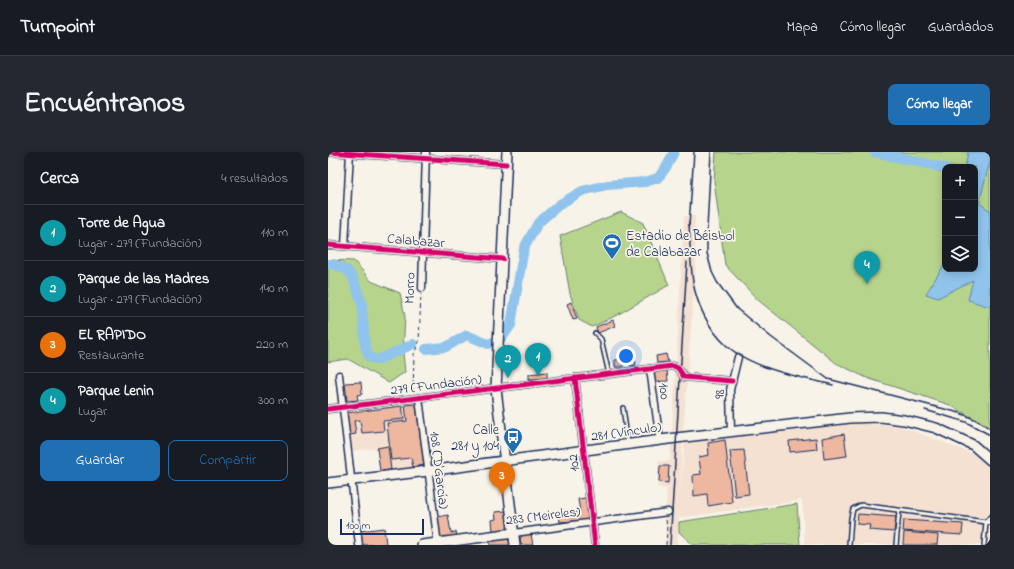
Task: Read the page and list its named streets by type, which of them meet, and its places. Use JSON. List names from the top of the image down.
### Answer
{
  "streets": {
    "main road": ["281 (Vínculo)", "283 (Meireles)"],
    "street": [
      "Calabazar",
      "Morro",
      "279 (Fundación)",
      "100",
      "98",
      "102",
      "108 (D'García)"
    ]
  },
  "crossings": [
    ["Calabazar", "Morro"],
    ["Morro", "279 (Fundación)"],
    ["Morro", "108 (D'García)"],
    ["279 (Fundación)", "100"],
    ["279 (Fundación)", "98"],
    ["279 (Fundación)", "102"],
    ["279 (Fundación)", "108 (D'García)"],
    ["100", "281 (Vínculo)"],
    ["98", "281 (Vínculo)"],
    ["281 (Vínculo)", "102"],
    ["281 (Vínculo)", "108 (D'García)"],
    ["102", "283 (Meireles)"],
    ["108 (D'García)", "283 (Meireles)"]
  ],
  "places": {
    "sports": ["Estadio de Béisbol de Calabazar"],
    "bus stop": ["Calle 281 y 104"]
  },
  "scale_bar": "100 m",
  "page": {
    "header": "Turnpoint",
    "nav": ["Mapa", "Cómo llegar", "Guardados"],
    "title": "Encuéntranos",
    "buttons": [
      "Cómo llegar",
      ["Guardar", "Compartir"]
    ],
    "heading": ["Cerca", "4 resultados"],
    "map_buttons": ["+", "−"],
    "list": [
      {
        "mark": "1",
        "name": "Torre de Agua",
        "note": "Lugar · 279 (Fundación)",
        "value": "110 m"
      },
      {
        "mark": "2",
        "name": "Parque de las Madres",
        "note": "Lugar · 279 (Fundación)",
        "value": "140 m"
      },
      {
        "mark": "3",
        "name": "EL RAPIDO",
        "note": "Restaurante",
        "value": "220 m"
      },
      {
        "mark": "4",
        "name": "Parque Lenin",
        "note": "Lugar",
        "value": "300 m"
      }
    ],
    "pins": [
      "4",
      "1",
      "2",
      "3"
    ],
    "scale": "100 m"
  }
}
